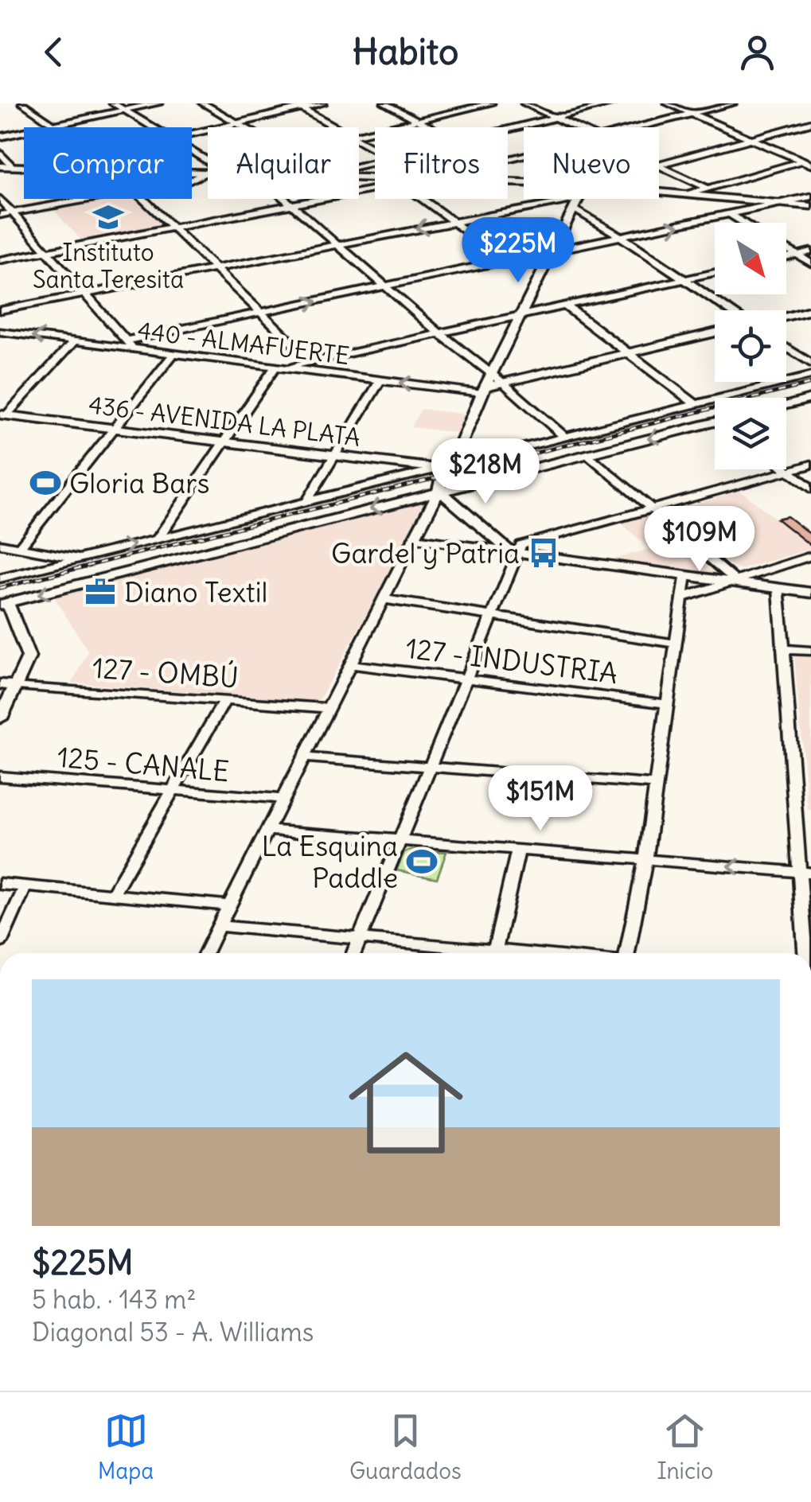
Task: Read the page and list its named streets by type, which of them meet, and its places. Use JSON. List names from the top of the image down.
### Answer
{
  "streets": {
    "street": [
      "440 - ALMAFUERTE",
      "436 - AVENIDA LA PLATA",
      "127 - INDUSTRIA",
      "127 - OMBÚ",
      "125 - CANALE"
    ]
  },
  "places": {
    "school or university": ["Instituto Santa Teresita"],
    "sports": ["Gloria Bars", "La Esquina Paddle"],
    "bus stop": ["Gardel y Patria"],
    "office": ["Diano Textil"]
  },
  "north": "bottom right",
  "page": {
    "header": "Habito",
    "chip": [
      "Comprar",
      "Alquilar",
      "Filtros",
      "Nuevo"
    ],
    "price": [
      "$225M",
      "$218M",
      "$109M",
      "$151M"
    ],
    "list": [
      {
        "name": "$225M",
        "note": "5 hab. · 143 m² · Diagonal 53 - A. Williams"
      }
    ],
    "tabs": ["Mapa", "Guardados", "Inicio"]
  }
}
